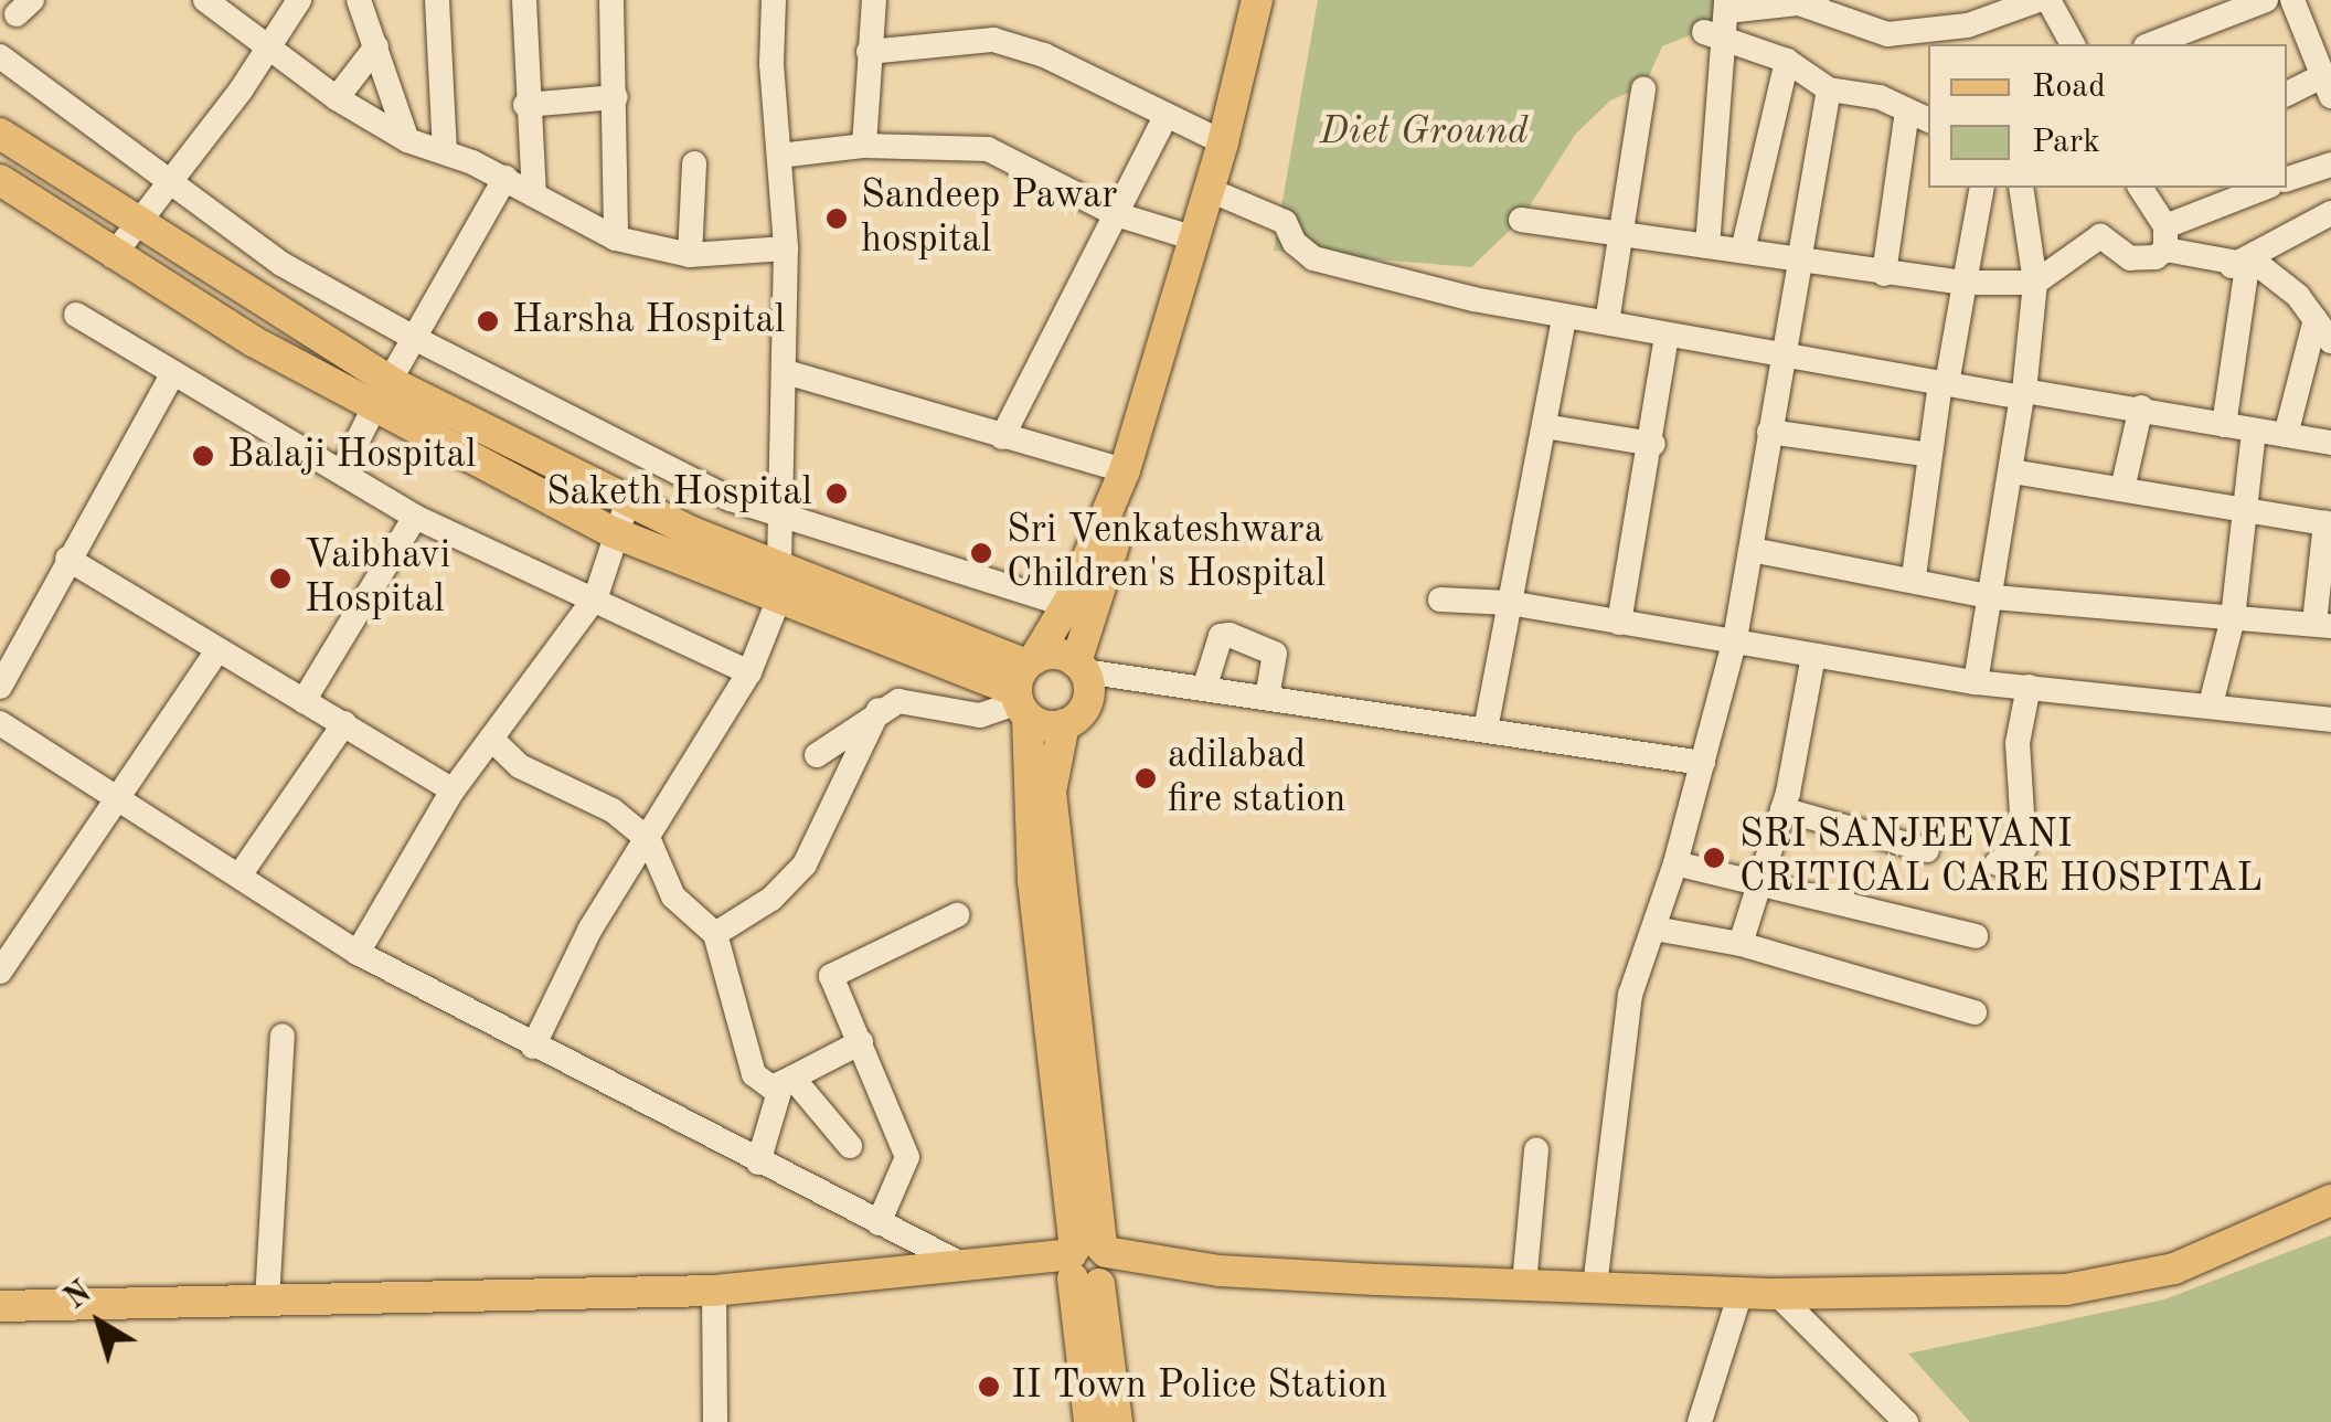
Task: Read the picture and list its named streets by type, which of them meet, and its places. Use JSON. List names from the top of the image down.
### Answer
{
  "parks": ["Diet Ground"],
  "places": [
    "Sandeep Pawar hospital",
    "Harsha Hospital",
    "Balaji Hospital",
    "Saketh Hospital",
    "Sri Venkateshwara Children's Hospital",
    "Vaibhavi Hospital",
    "adilabad fire station",
    "SRI SANJEEVANI CRITICAL CARE HOSPITAL",
    "II Town Police Station"
  ],
  "legend": ["Road", "Park"],
  "north": "top left"
}
